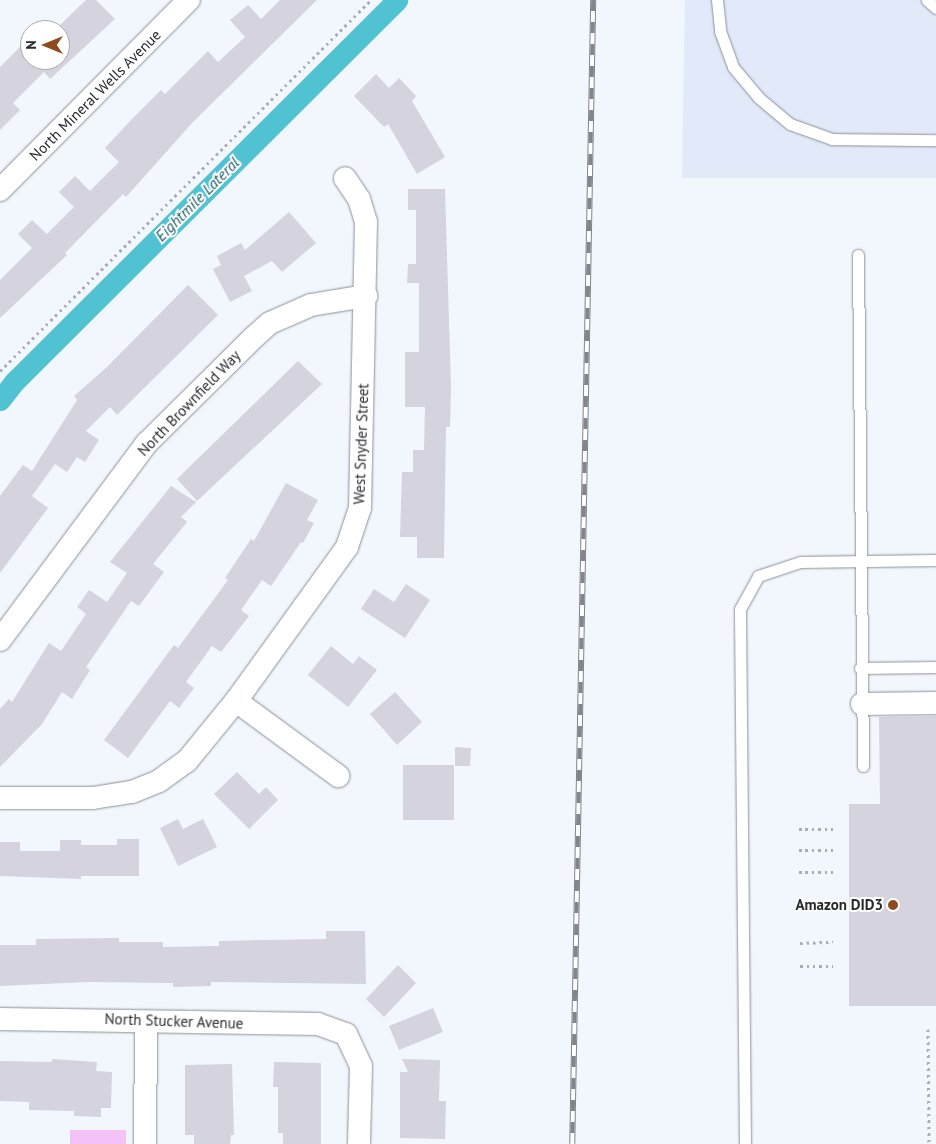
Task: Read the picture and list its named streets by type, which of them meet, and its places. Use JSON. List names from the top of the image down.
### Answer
{
  "streets": {
    "street": [
      "North Mineral Wells Avenue",
      "North Brownfield Way",
      "West Snyder Street",
      "North Stucker Avenue"
    ]
  },
  "crossings": [
    ["North Brownfield Way", "West Snyder Street"]
  ],
  "water": ["Eightmile Lateral"],
  "places": ["Amazon DID3"],
  "north": "left"
}
